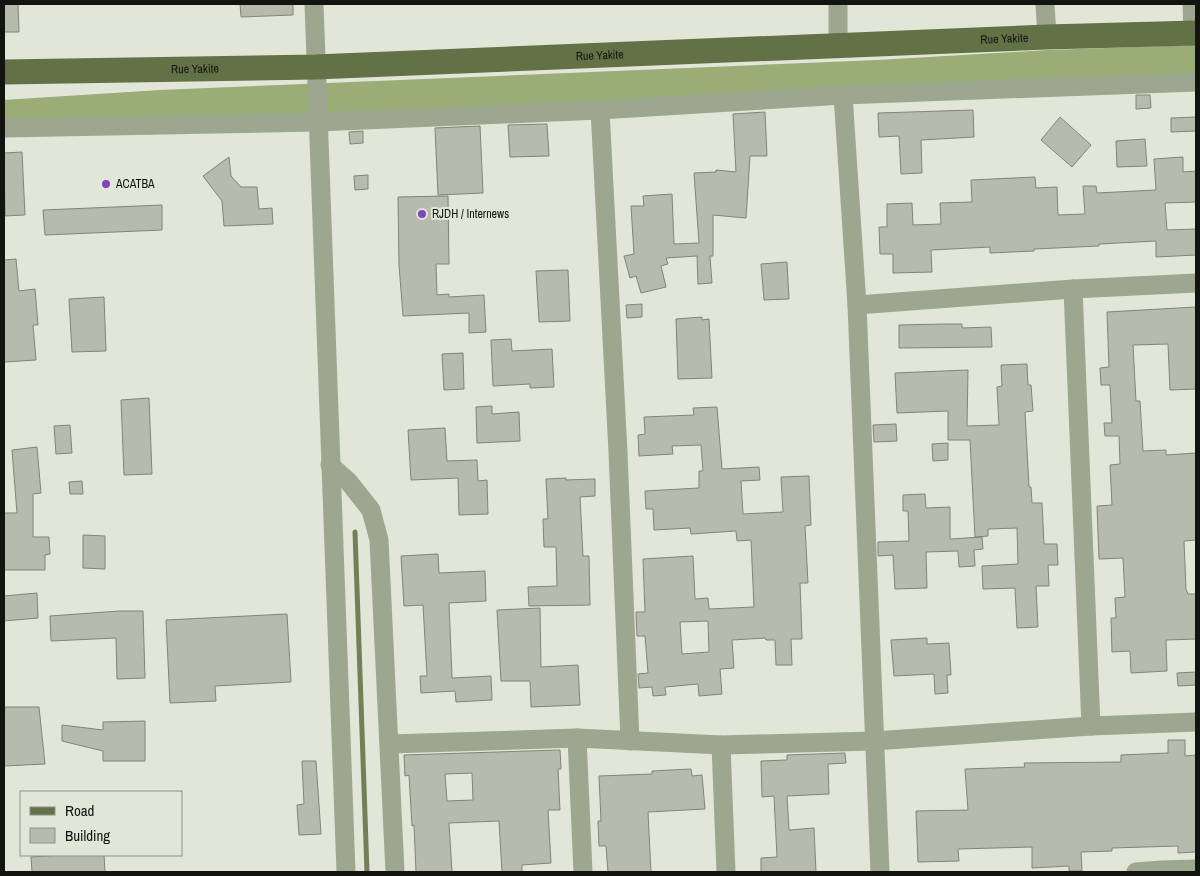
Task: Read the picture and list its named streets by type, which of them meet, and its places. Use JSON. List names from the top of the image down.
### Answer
{
  "streets": {
    "main road": ["Rue Yakite"]
  },
  "places": ["ACATBA", "RJDH / Internews"],
  "legend": ["Road", "Building"]
}
